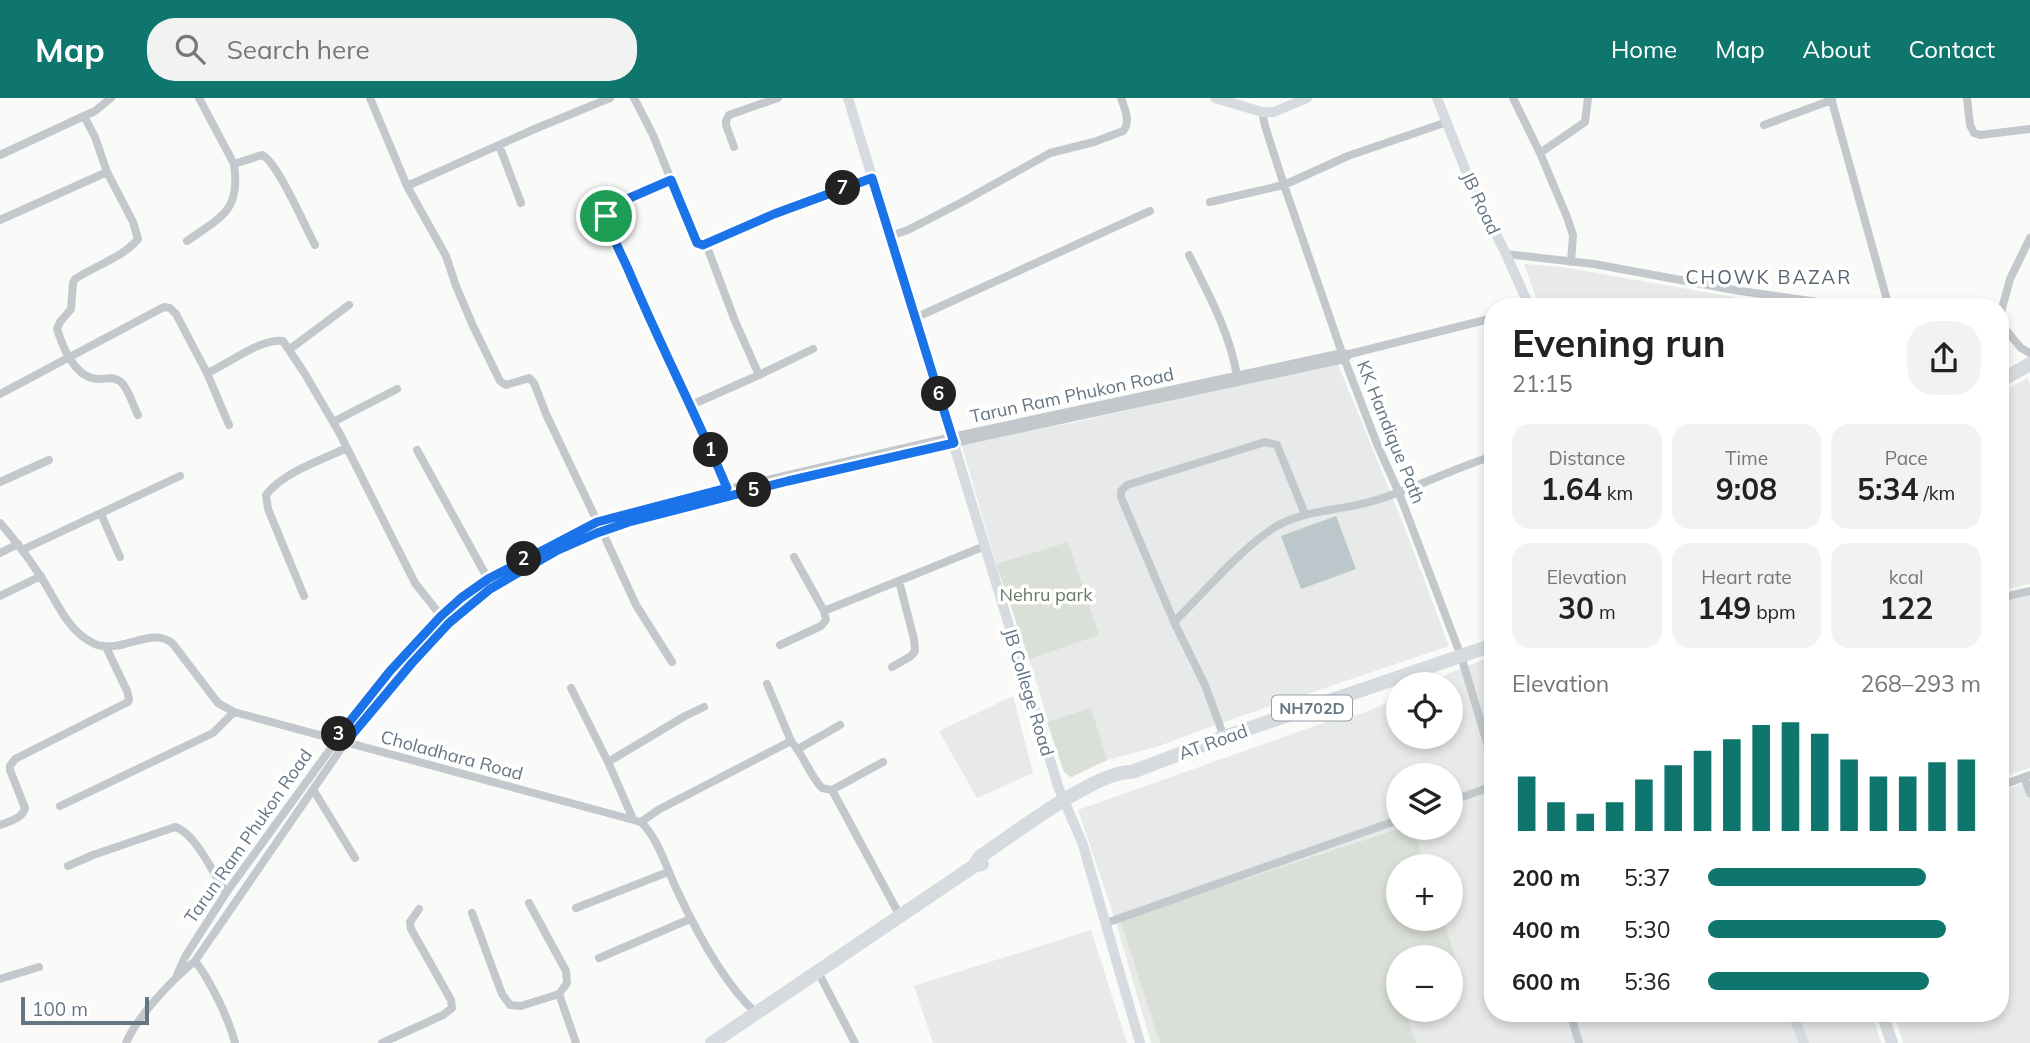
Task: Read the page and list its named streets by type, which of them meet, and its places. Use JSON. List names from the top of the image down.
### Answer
{
  "streets": {
    "highway": ["NH702D", "AT Road"],
    "street": [
      "JB Road",
      "Tarun Ram Phukon Road",
      "KK Handique Path",
      "JB College Road",
      "Choladhara Road"
    ]
  },
  "crossings": [
    ["Tarun Ram Phukon Road", "KK Handique Path"],
    ["Tarun Ram Phukon Road", "JB College Road"],
    ["Tarun Ram Phukon Road", "Choladhara Road"],
    ["KK Handique Path", "AT Road"],
    ["JB College Road", "AT Road"]
  ],
  "districts": ["CHOWK BAZAR"],
  "parks": ["Nehru park"],
  "scale_bar": "100 m",
  "page": {
    "header": "Map",
    "search": "Search here",
    "nav": [
      "Home",
      "Map",
      "About",
      "Contact"
    ],
    "pins": [
      "7",
      "6",
      "1",
      "5",
      "2",
      "3"
    ],
    "heading": ["Evening run", "21:15"],
    "stats": [
      ["Distance", "1.64 km"],
      ["Time", "9:08"],
      ["Pace", "5:34 /km"],
      ["Elevation", "30 m"],
      ["Heart rate", "149 bpm"],
      ["kcal", "122"]
    ],
    "chart": ["Elevation", "268–293 m"],
    "map_buttons": ["+", "−"],
    "list": [
      {
        "name": "200 m",
        "note": "5:37"
      },
      {
        "name": "400 m",
        "note": "5:30"
      },
      {
        "name": "600 m",
        "note": "5:36"
      }
    ],
    "scale": "100 m"
  }
}
